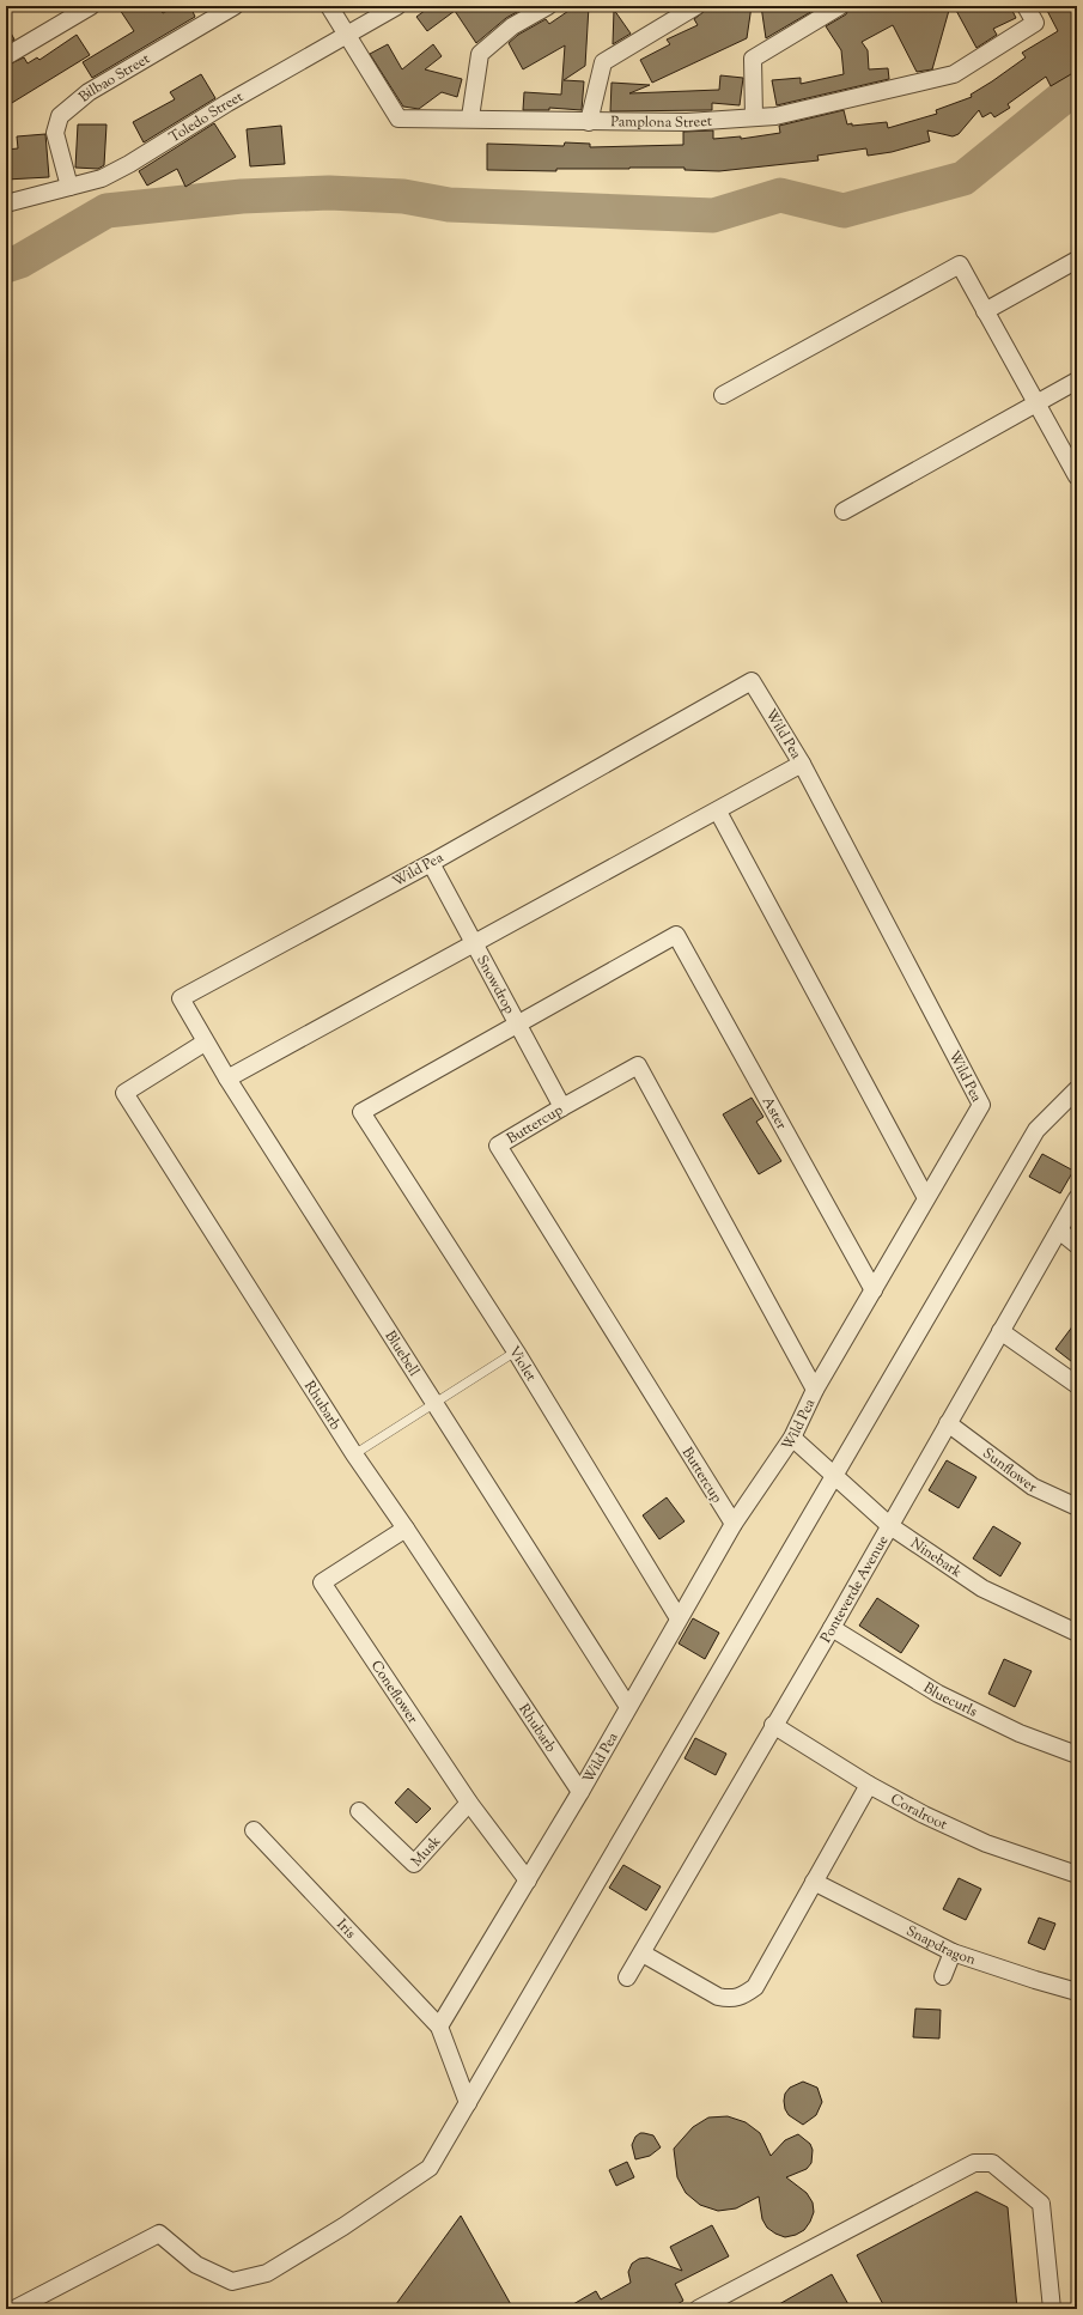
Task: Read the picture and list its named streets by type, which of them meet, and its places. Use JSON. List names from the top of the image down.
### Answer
{
  "streets": {
    "street": [
      "Bilbao Street",
      "Toledo Street",
      "Pamplona Street",
      "Wild Pea",
      "Snowdrop",
      "Aster",
      "Buttercup",
      "Bluebell",
      "Violet",
      "Rhubarb",
      "Sunflower",
      "Ninebark",
      "Ponteverde Avenue",
      "Coneflower",
      "Bluecurls",
      "Coralroot",
      "Musk",
      "Iris",
      "Snapdragon"
    ]
  },
  "crossings": [
    ["Bilbao Street", "Toledo Street"],
    ["Toledo Street", "Pamplona Street"],
    ["Wild Pea", "Snowdrop"],
    ["Wild Pea", "Aster"],
    ["Wild Pea", "Buttercup"],
    ["Wild Pea", "Bluebell"],
    ["Wild Pea", "Violet"],
    ["Wild Pea", "Rhubarb"],
    ["Wild Pea", "Ninebark"],
    ["Wild Pea", "Coneflower"],
    ["Wild Pea", "Iris"],
    ["Snowdrop", "Aster"],
    ["Snowdrop", "Buttercup"],
    ["Snowdrop", "Violet"],
    ["Aster", "Violet"],
    ["Bluebell", "Rhubarb"],
    ["Rhubarb", "Coneflower"],
    ["Sunflower", "Ponteverde Avenue"],
    ["Ninebark", "Ponteverde Avenue"],
    ["Ponteverde Avenue", "Bluecurls"],
    ["Ponteverde Avenue", "Coralroot"],
    ["Coneflower", "Musk"]
  ]
}
